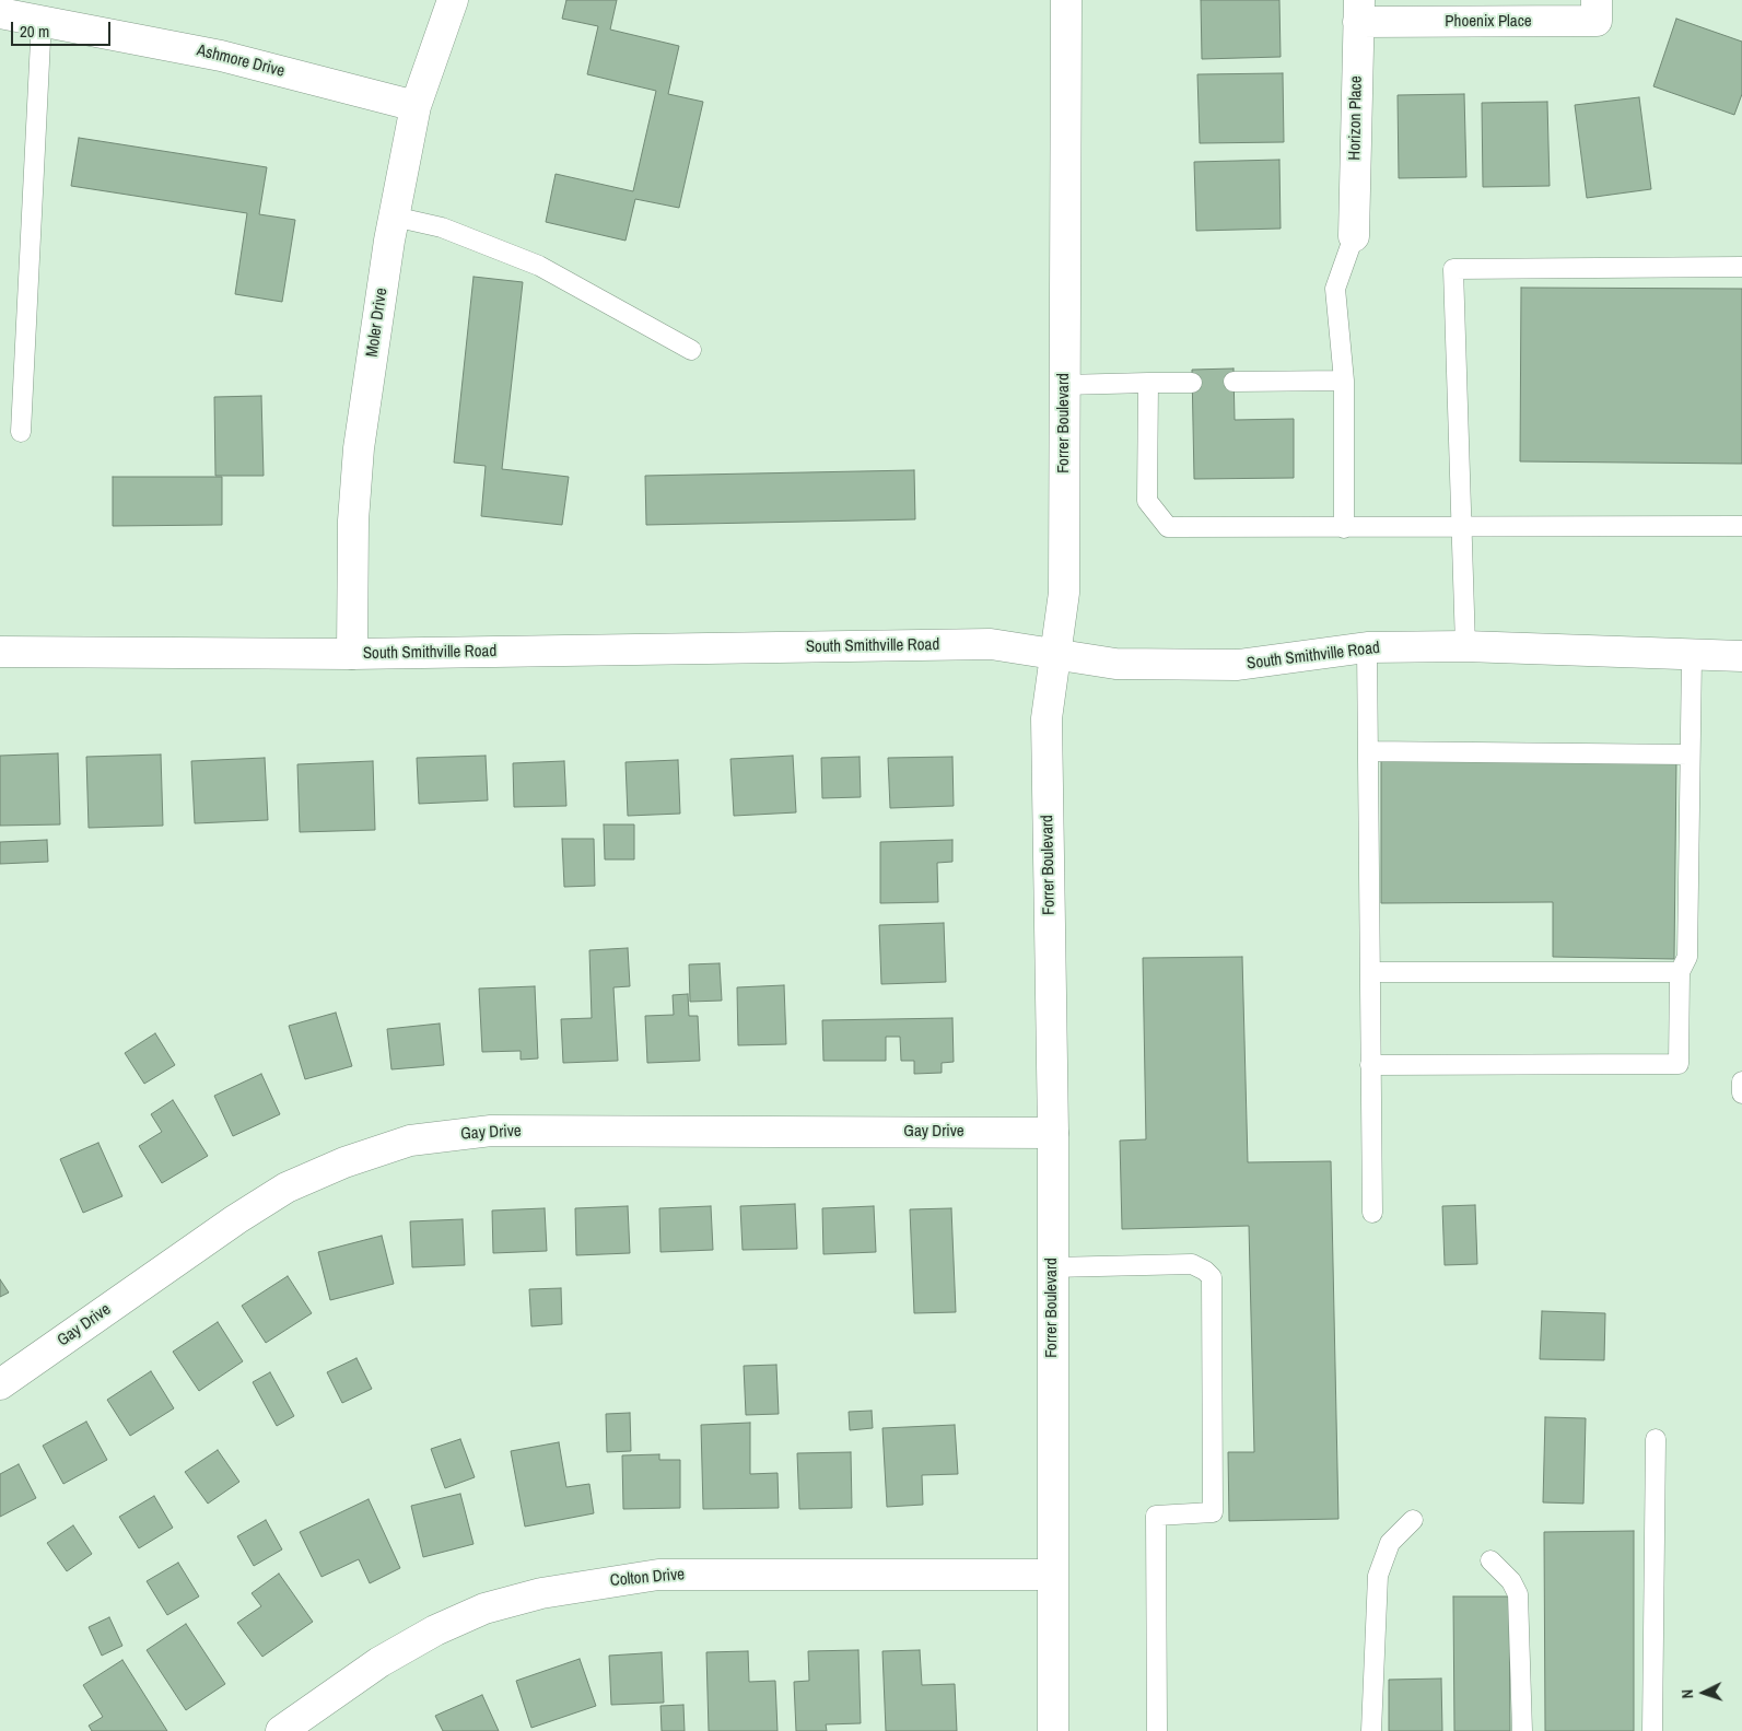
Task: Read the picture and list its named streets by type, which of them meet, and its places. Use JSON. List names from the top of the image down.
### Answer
{
  "streets": {
    "street": [
      "Phoenix Place",
      "Ashmore Drive",
      "Horizon Place",
      "Moler Drive",
      "Forrer Boulevard",
      "South Smithville Road",
      "Gay Drive",
      "Colton Drive"
    ]
  },
  "crossings": [
    ["Phoenix Place", "Horizon Place"],
    ["Ashmore Drive", "Moler Drive"],
    ["Moler Drive", "South Smithville Road"],
    ["Forrer Boulevard", "South Smithville Road"],
    ["Forrer Boulevard", "Gay Drive"],
    ["Forrer Boulevard", "Colton Drive"]
  ],
  "scale_bar": "20 m",
  "north": "left"
}
